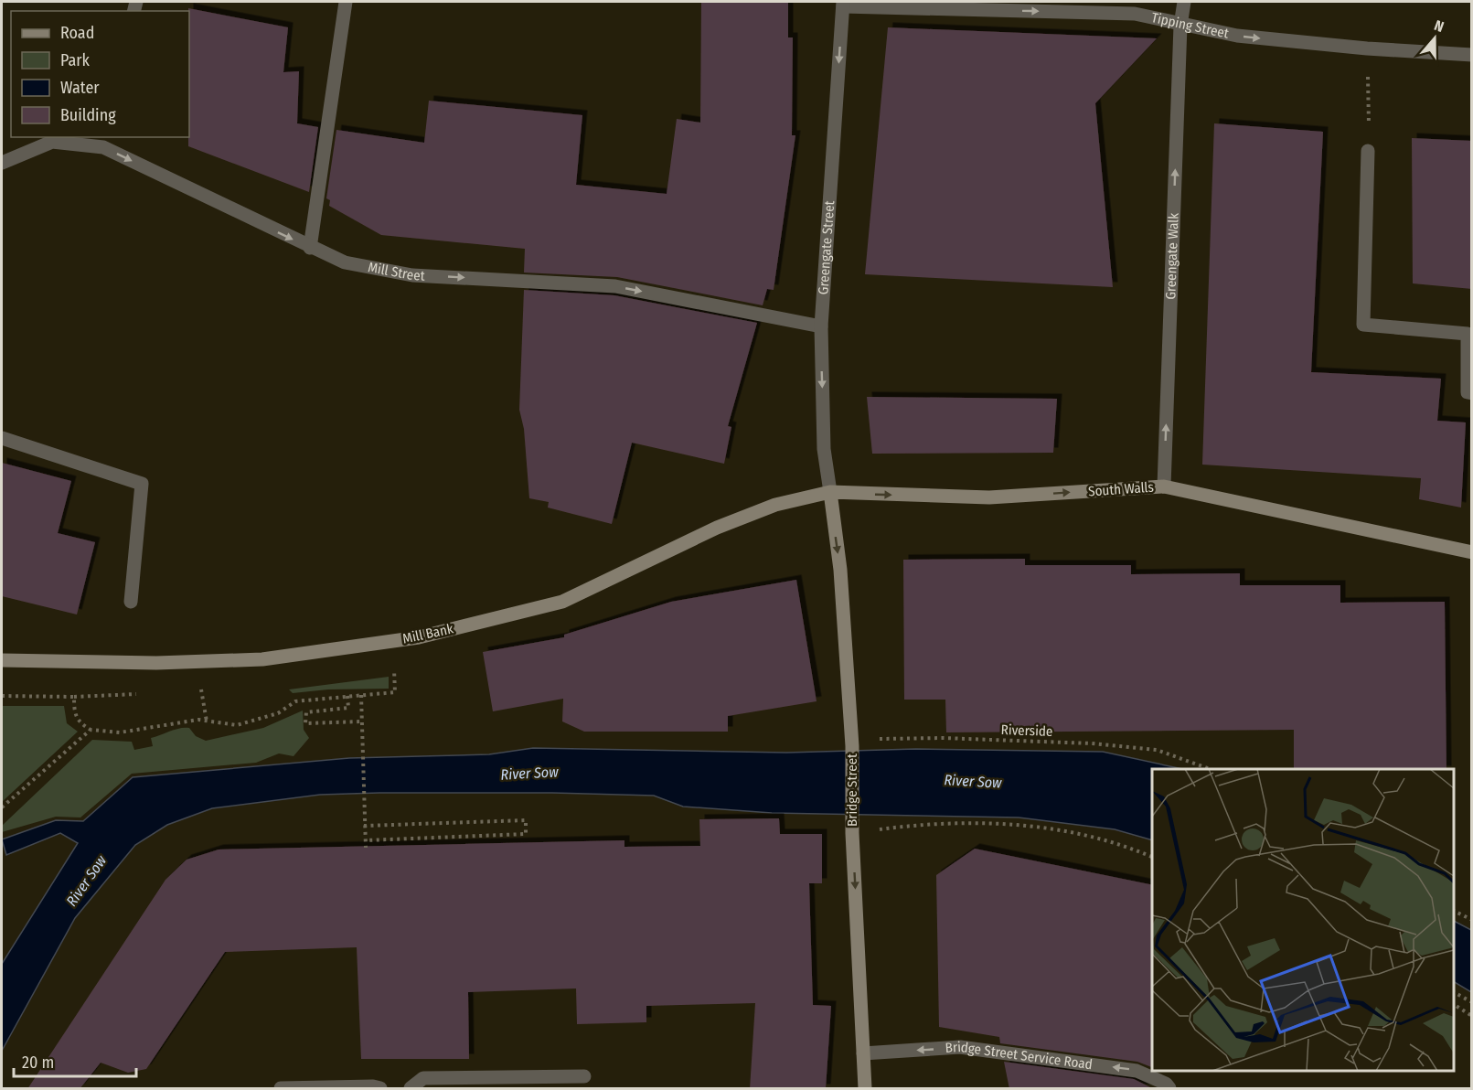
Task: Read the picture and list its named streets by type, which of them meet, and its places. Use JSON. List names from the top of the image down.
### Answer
{
  "streets": {
    "street": [
      "Tipping Street",
      "Greengate Street",
      "Greengate Walk",
      "Mill Street",
      "South Walls",
      "Mill Bank",
      "Bridge Street",
      "Bridge Street Service Road"
    ],
    "path": ["Riverside"]
  },
  "crossings": [
    ["Tipping Street", "Greengate Street"],
    ["Tipping Street", "Greengate Walk"],
    ["Greengate Street", "Mill Street"],
    ["Greengate Street", "South Walls"],
    ["Greengate Street", "Mill Bank"],
    ["Greengate Street", "Bridge Street"],
    ["Greengate Walk", "South Walls"],
    ["South Walls", "Mill Bank"],
    ["South Walls", "Bridge Street"],
    ["Mill Bank", "Bridge Street"],
    ["Riverside", "Bridge Street"],
    ["Bridge Street", "Bridge Street Service Road"]
  ],
  "one_way": [
    "Tipping Street",
    "Greengate Street",
    "Greengate Walk",
    "Mill Street",
    "South Walls",
    "Bridge Street",
    "Bridge Street Service Road"
  ],
  "water": ["River Sow"],
  "legend": [
    "Road",
    "Park",
    "Water",
    "Building"
  ],
  "scale_bar": "20 m",
  "north": "top"
}
